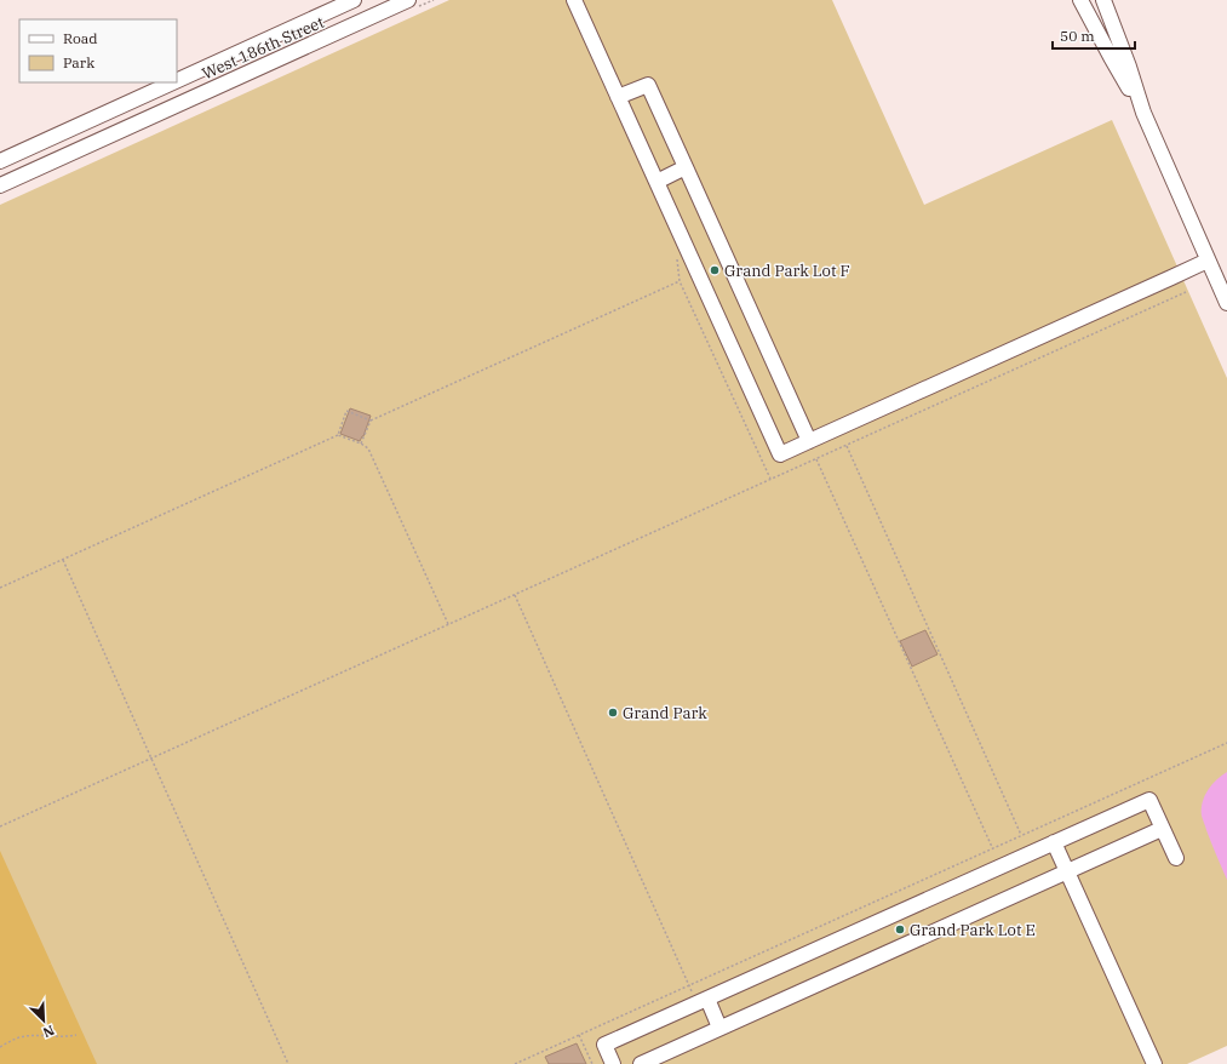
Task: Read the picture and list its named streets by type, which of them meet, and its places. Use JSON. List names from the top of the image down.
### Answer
{
  "streets": {
    "street": ["West 186th Street"]
  },
  "places": ["Grand Park Lot F", "Grand Park", "Grand Park Lot E"],
  "legend": ["Road", "Park"],
  "scale_bar": "50 m",
  "north": "bottom right"
}
